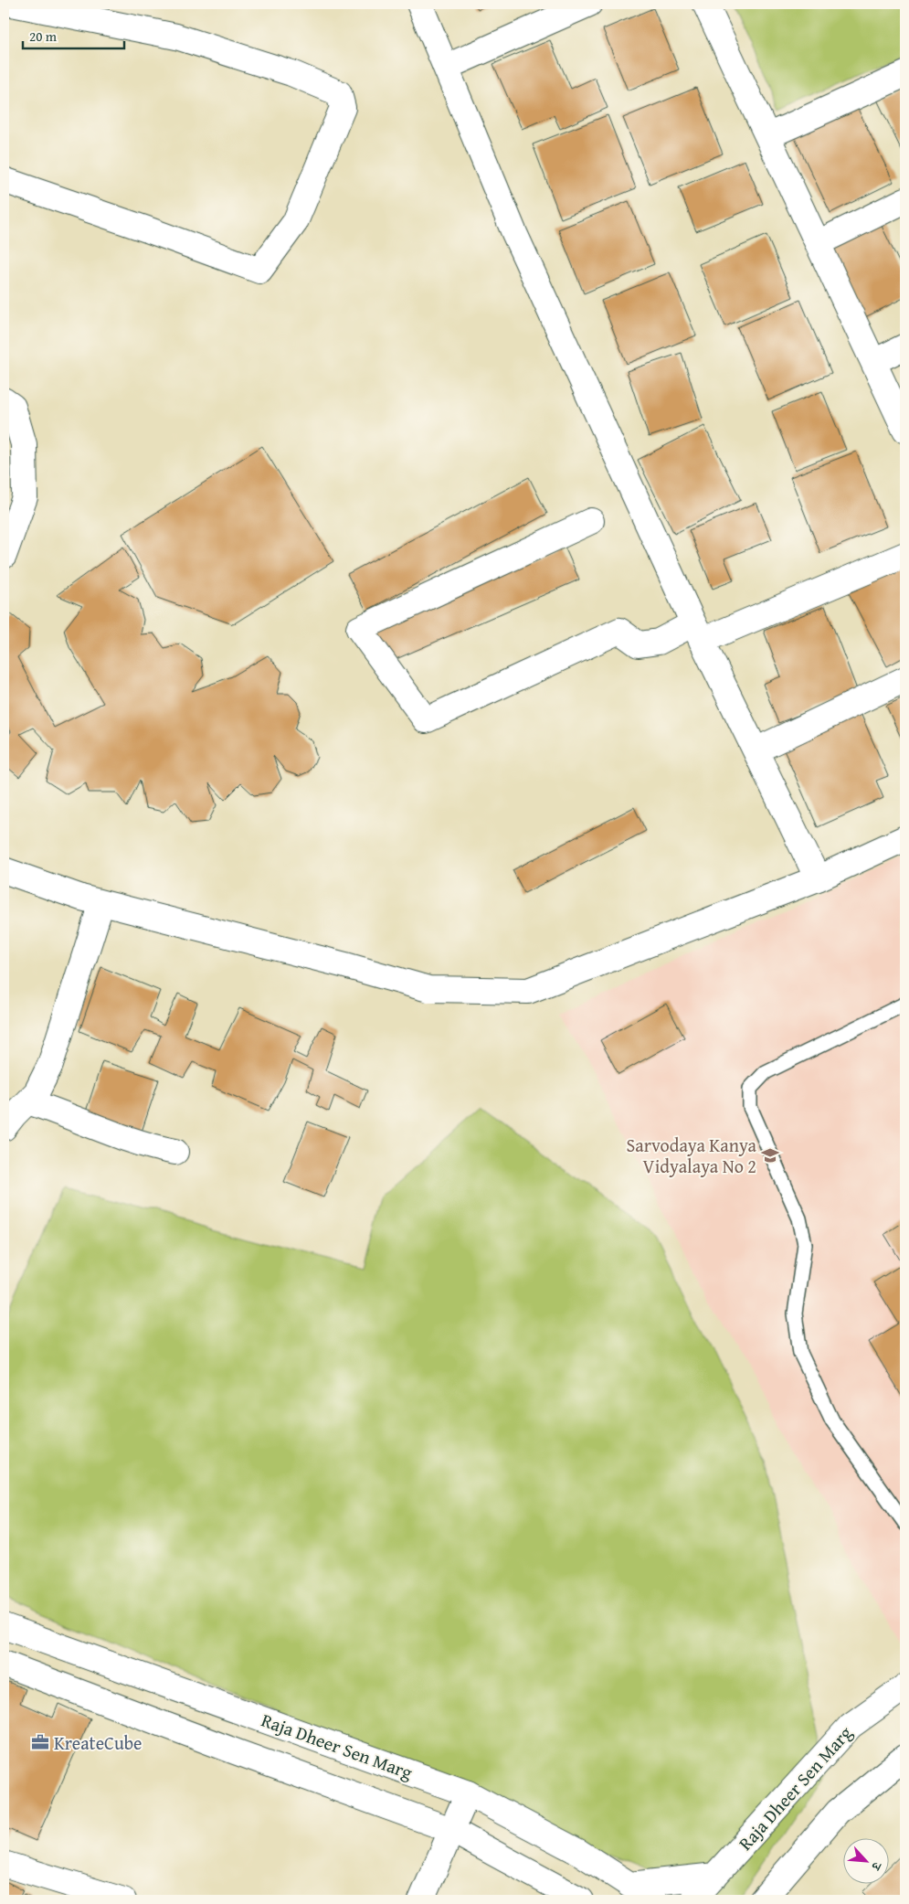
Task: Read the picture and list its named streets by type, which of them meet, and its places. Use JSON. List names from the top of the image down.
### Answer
{
  "streets": {
    "street": ["Raja Dheer Sen Marg"]
  },
  "places": {
    "school or university": ["Sarvodaya Kanya Vidyalaya No 2"],
    "office": ["KreateCube"]
  },
  "scale_bar": "20 m",
  "north": "bottom right"
}
